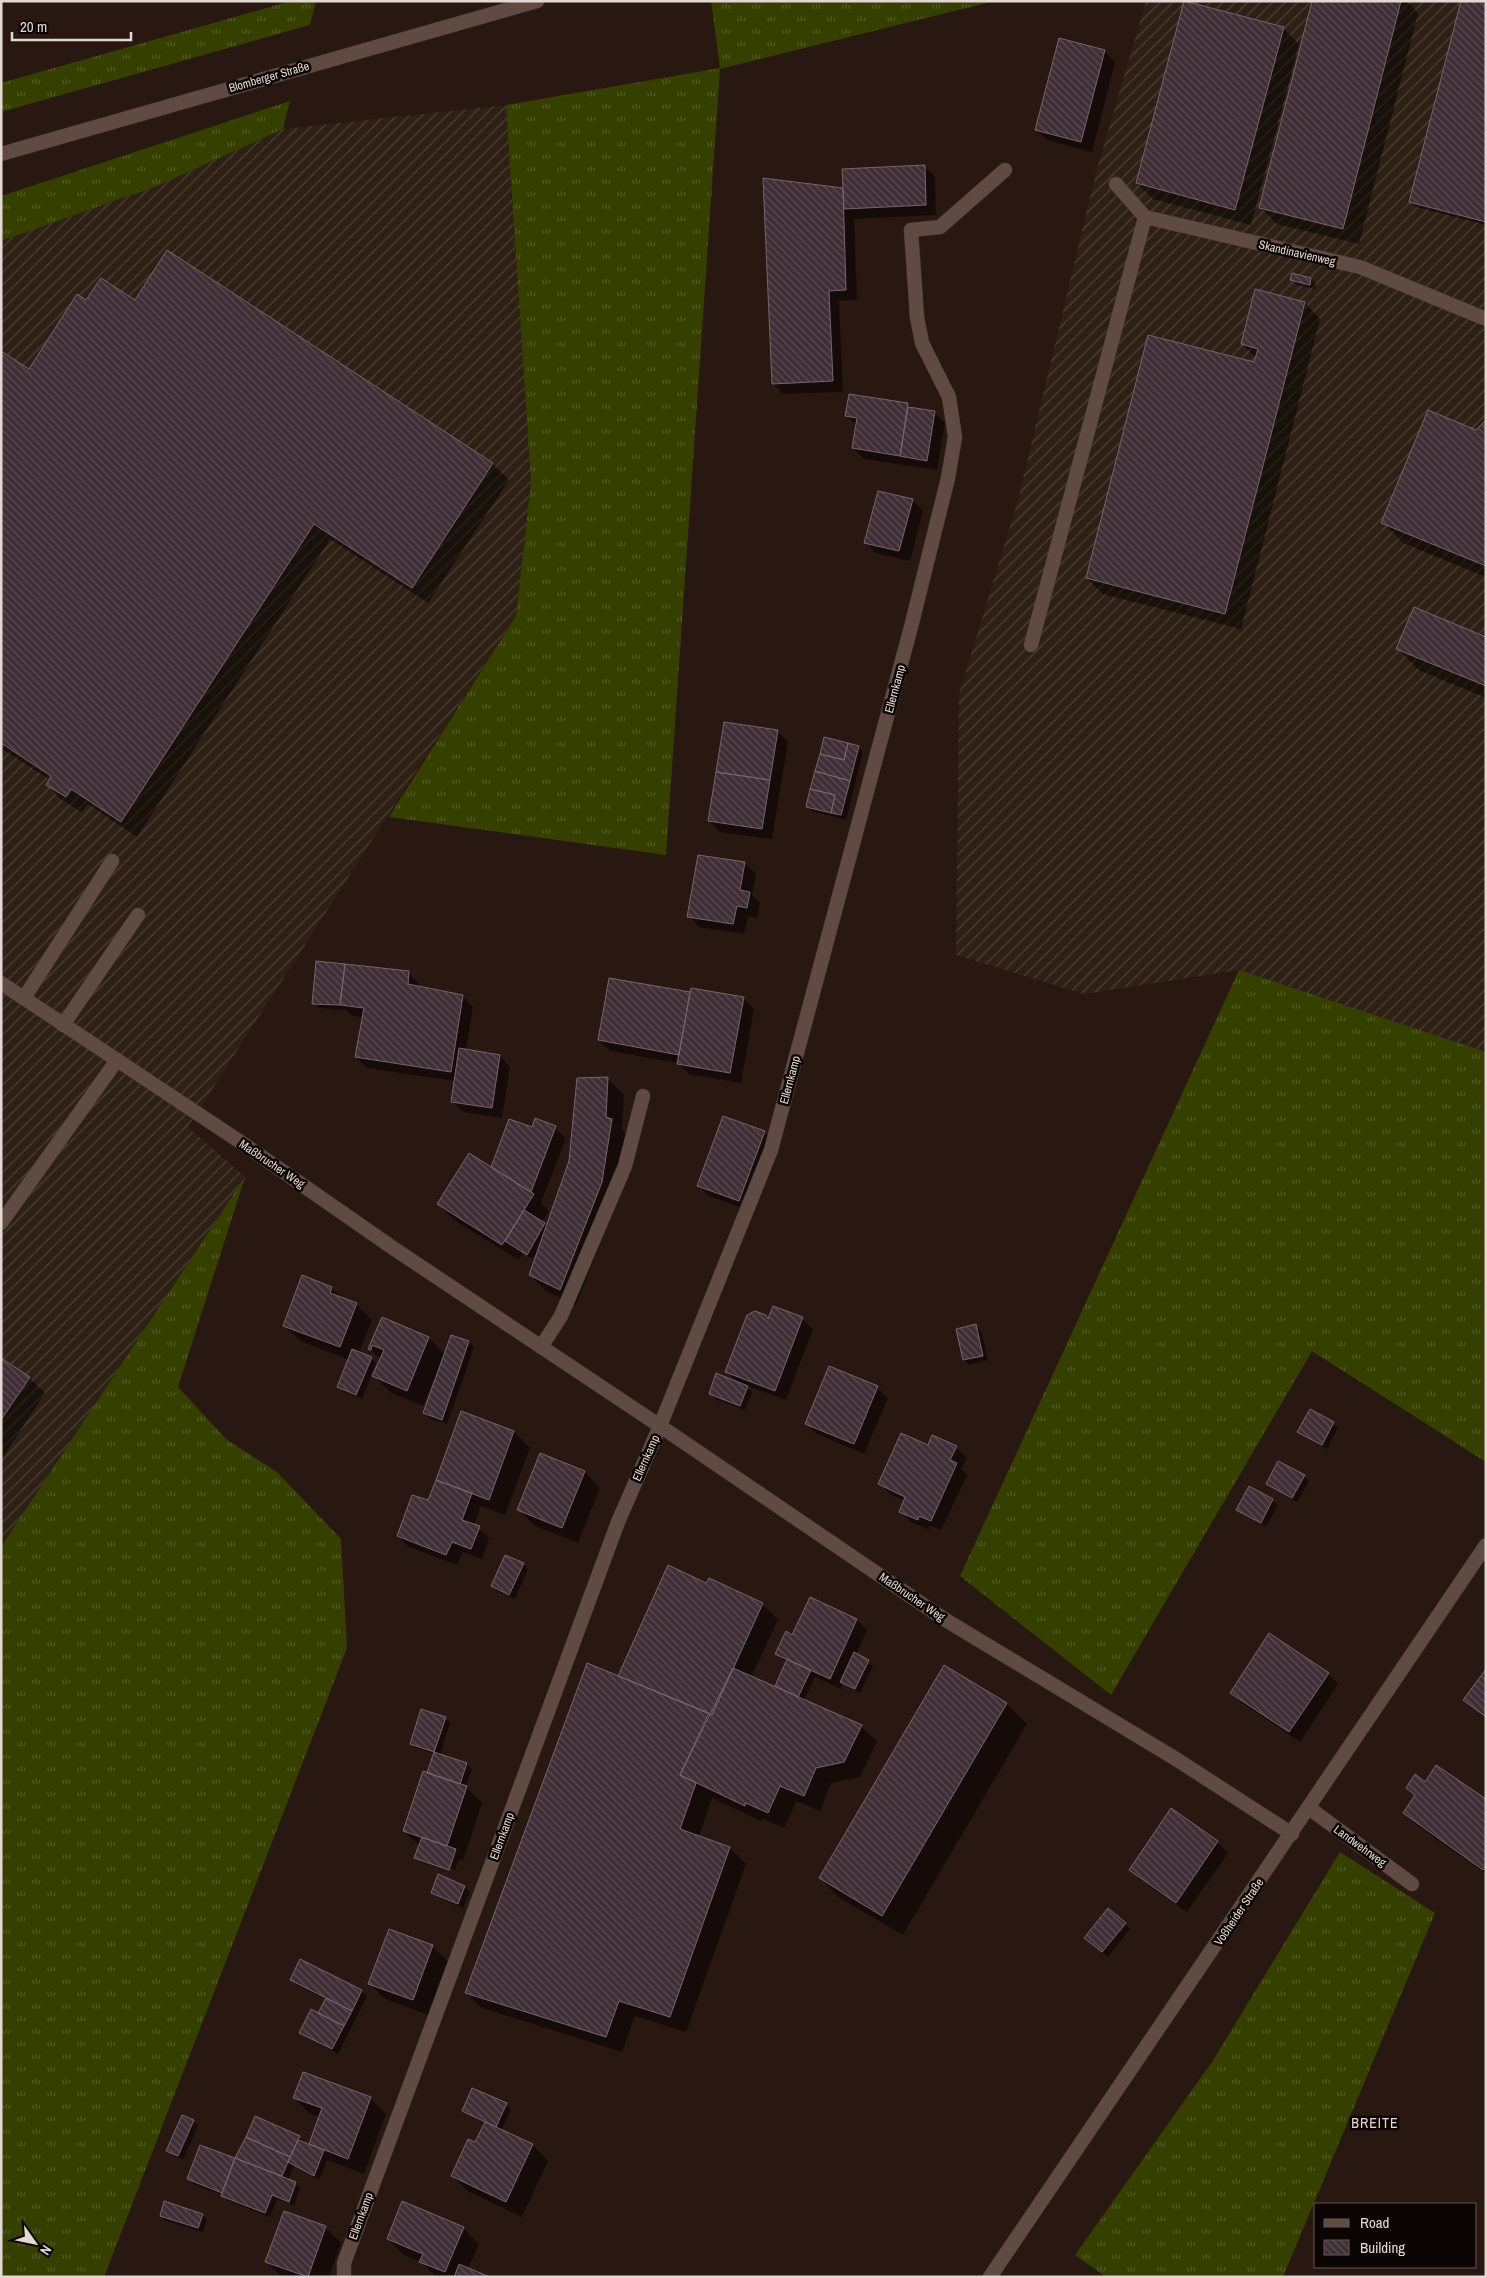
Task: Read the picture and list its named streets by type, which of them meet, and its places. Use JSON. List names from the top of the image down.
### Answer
{
  "streets": {
    "street": [
      "Blomberger Straße",
      "Skandinavienweg",
      "Ellernkamp",
      "Maßbrucher Weg",
      "Landwehrweg",
      "Voßheider Straße"
    ]
  },
  "crossings": [
    ["Ellernkamp", "Maßbrucher Weg"],
    ["Maßbrucher Weg", "Voßheider Straße"],
    ["Landwehrweg", "Voßheider Straße"]
  ],
  "districts": ["BREITE"],
  "legend": ["Road", "Building"],
  "scale_bar": "20 m",
  "north": "bottom right"
}
